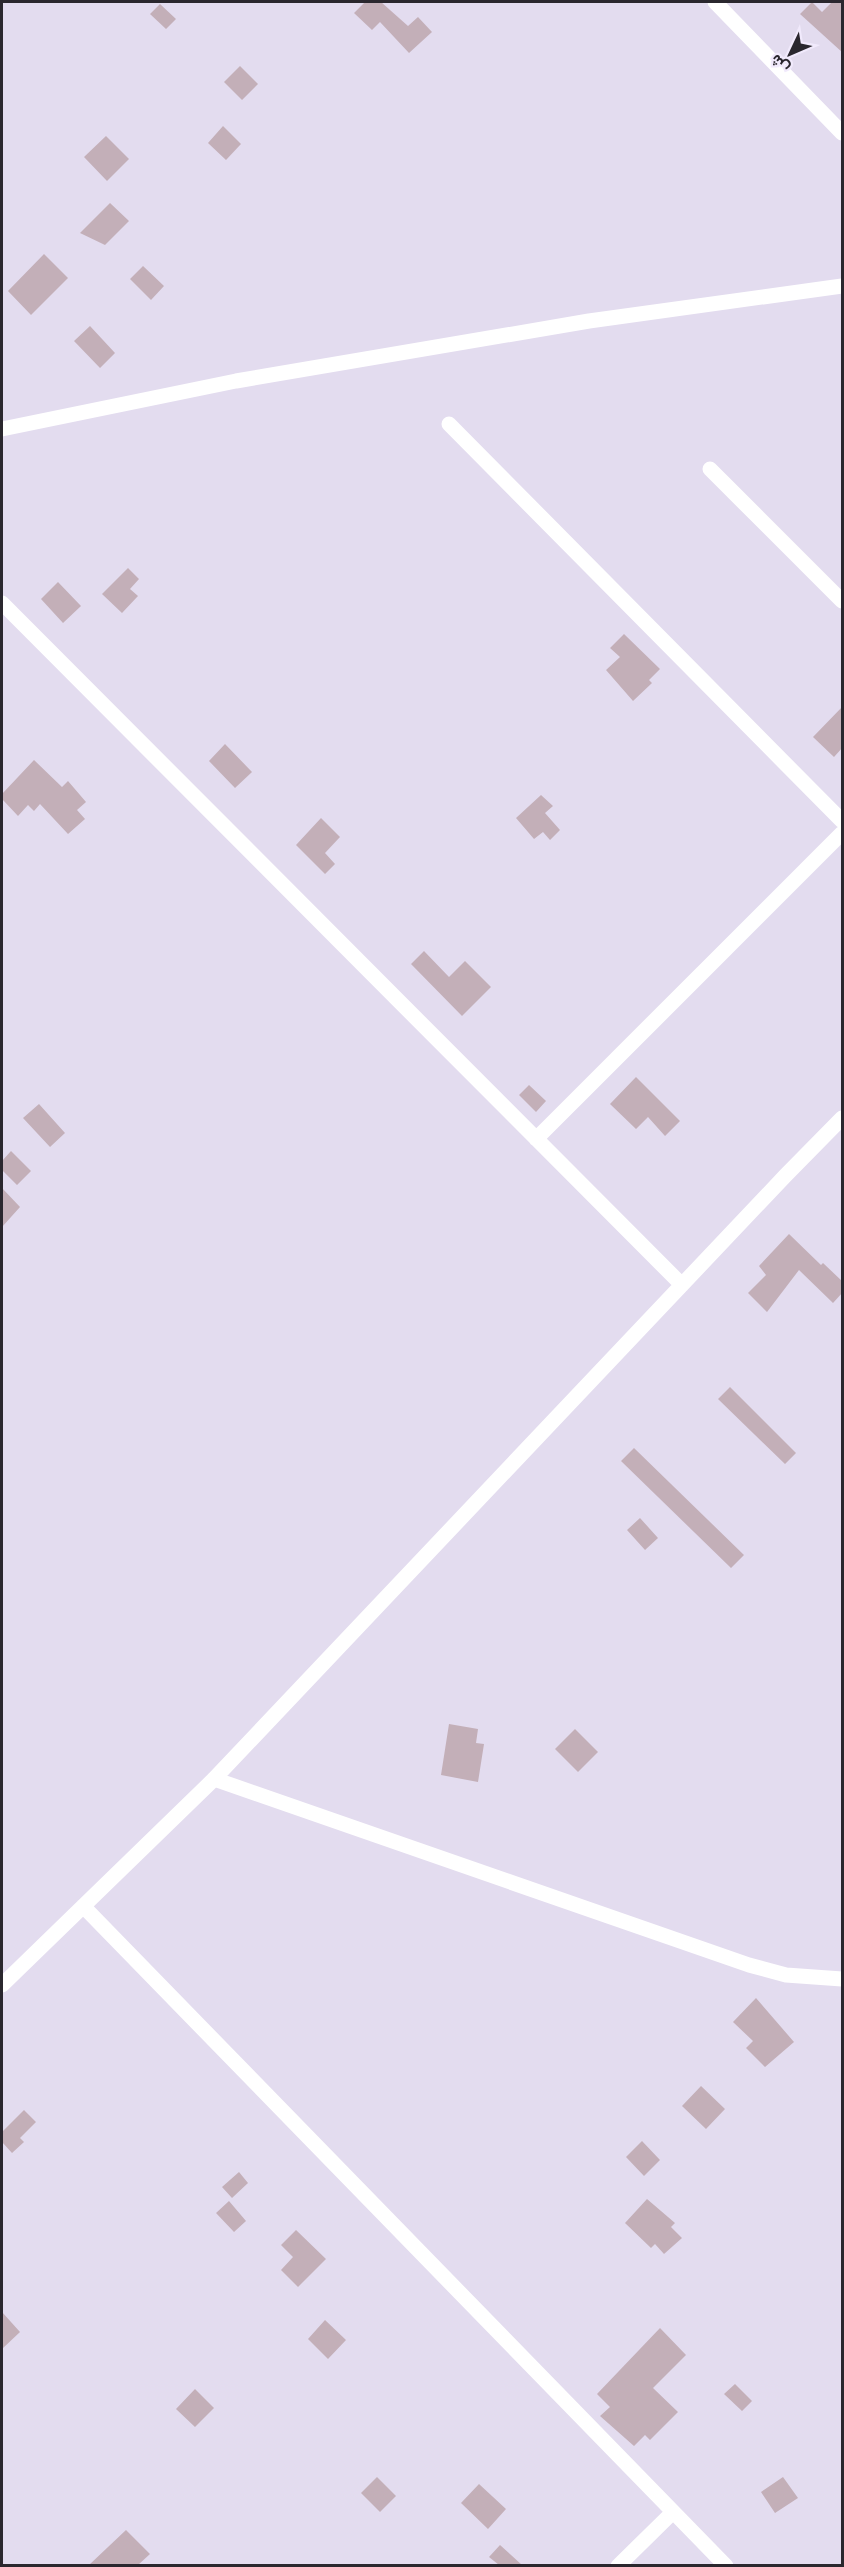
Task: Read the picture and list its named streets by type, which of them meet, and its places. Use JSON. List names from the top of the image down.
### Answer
{
  "north": "bottom left"
}
